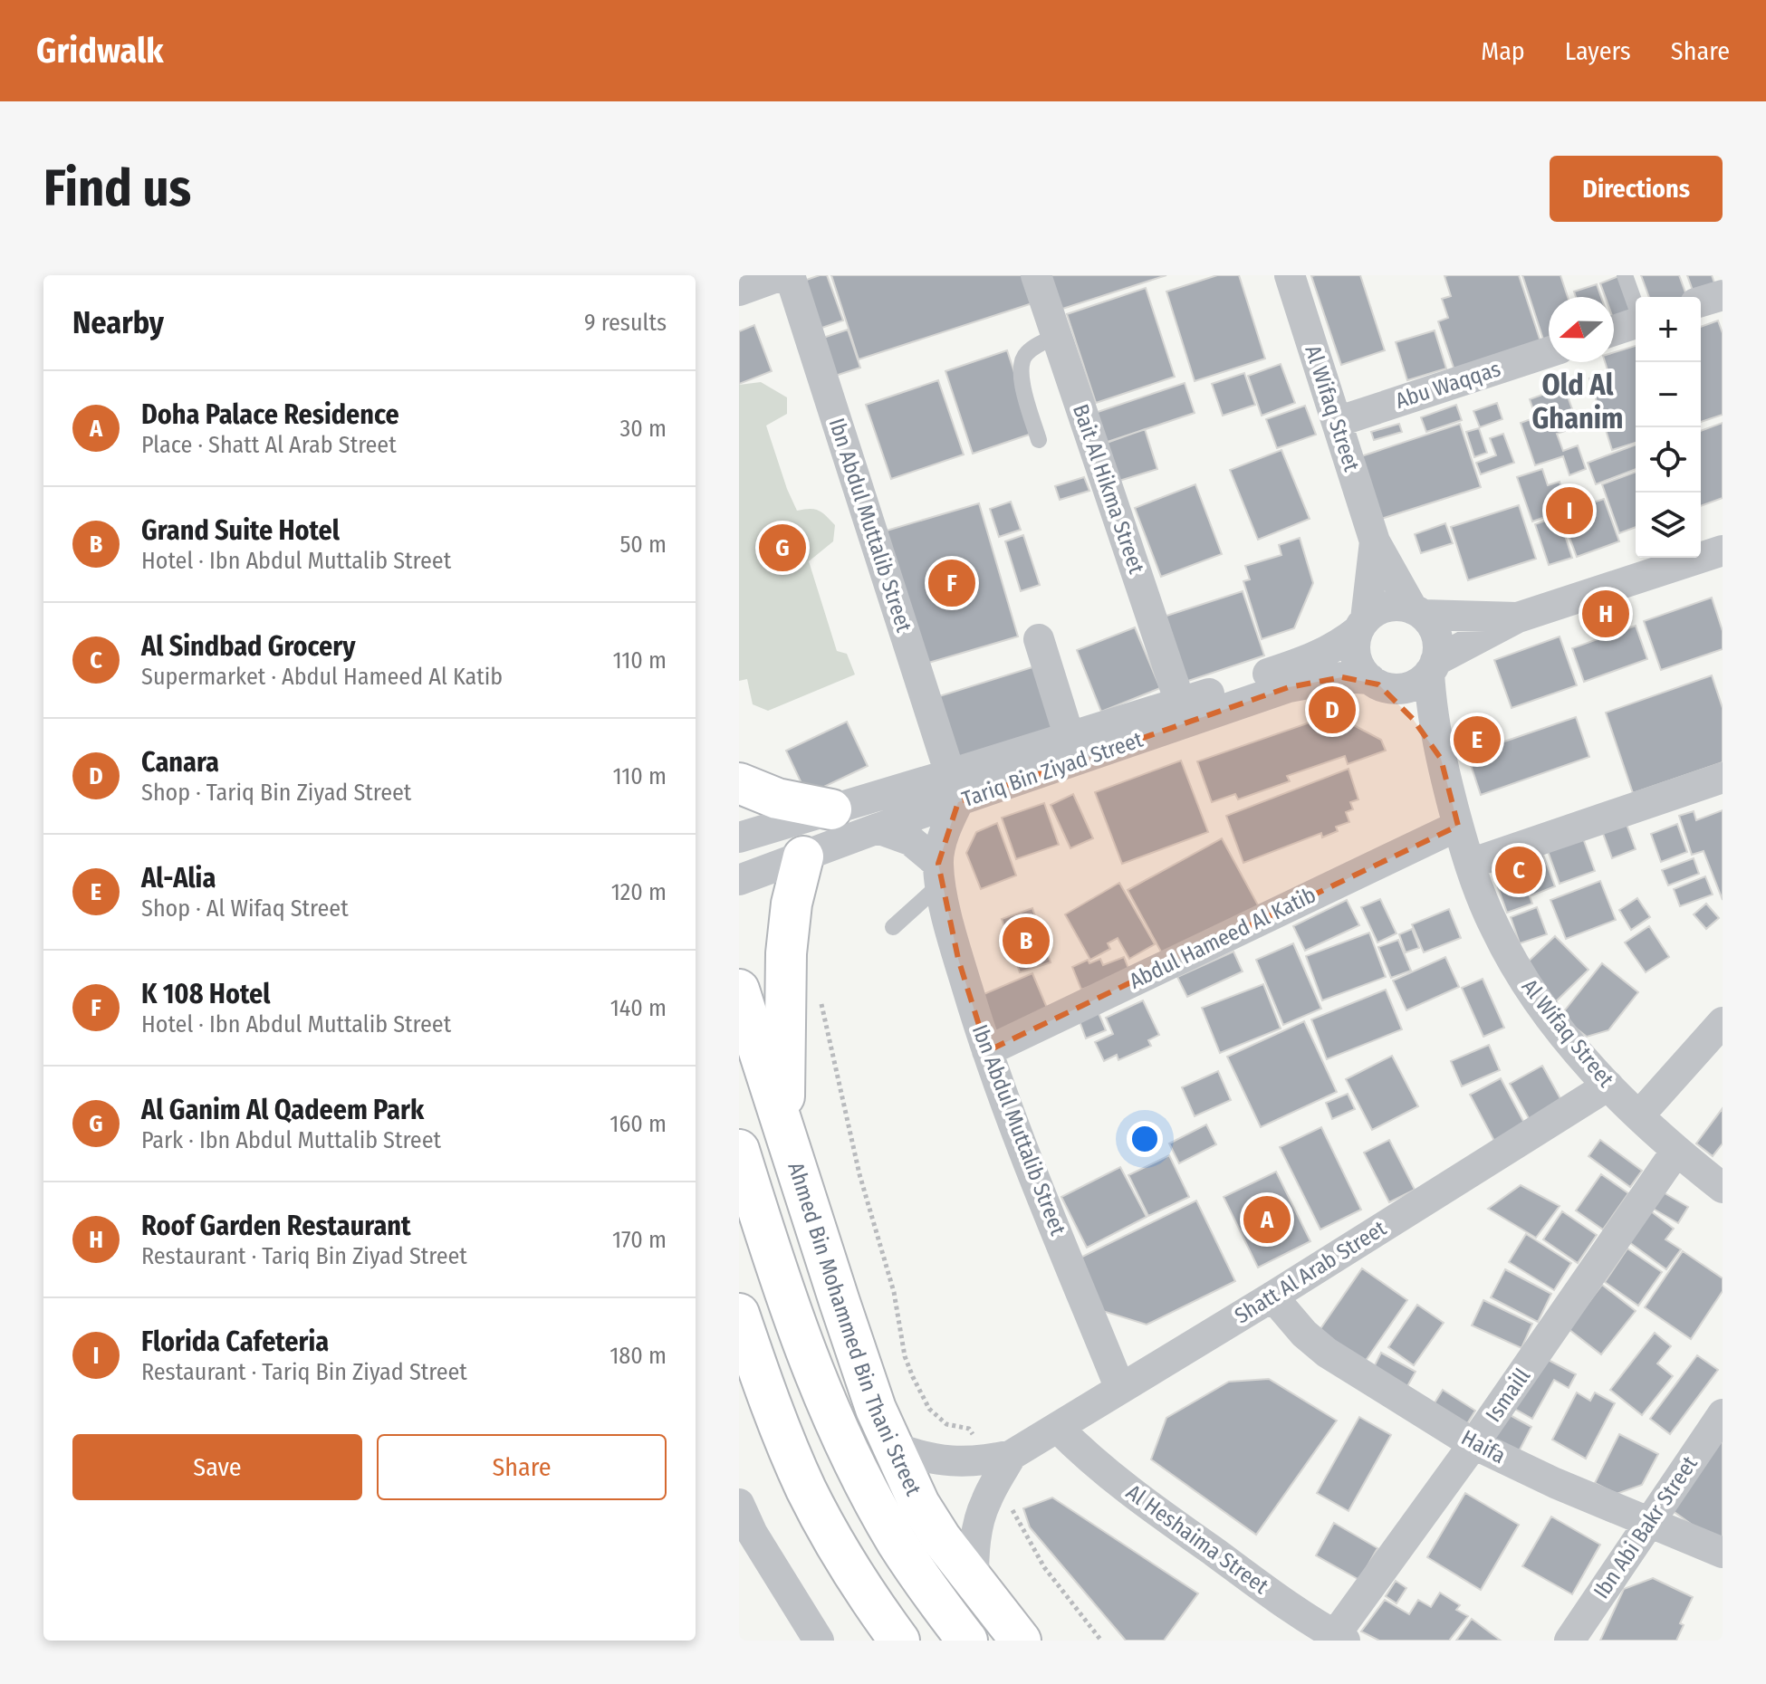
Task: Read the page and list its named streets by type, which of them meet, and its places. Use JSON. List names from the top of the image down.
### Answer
{
  "streets": {
    "main road": ["Ahmed Bin Mohammed Bin Thani Street"],
    "street": [
      "Abu Waqqas",
      "Al Wifaq Street",
      "Bait Al Hikma Street",
      "Ibn Abdul Muttalib Street",
      "Tariq Bin Ziyad Street",
      "Abdul Hameed Al Katib",
      "Shatt Al Arab Street",
      "Ismaill",
      "Haifa",
      "Ibn Abi Bakr Street",
      "Al Heshaima Street"
    ]
  },
  "crossings": [
    ["Abu Waqqas", "Al Wifaq Street"],
    ["Al Wifaq Street", "Tariq Bin Ziyad Street"],
    ["Al Wifaq Street", "Abdul Hameed Al Katib"],
    ["Al Wifaq Street", "Shatt Al Arab Street"],
    ["Al Wifaq Street", "Ismaill"],
    ["Bait Al Hikma Street", "Tariq Bin Ziyad Street"],
    ["Ibn Abdul Muttalib Street", "Tariq Bin Ziyad Street"],
    ["Ibn Abdul Muttalib Street", "Abdul Hameed Al Katib"],
    ["Ibn Abdul Muttalib Street", "Shatt Al Arab Street"],
    ["Shatt Al Arab Street", "Ahmed Bin Mohammed Bin Thani Street"],
    ["Shatt Al Arab Street", "Haifa"],
    ["Shatt Al Arab Street", "Al Heshaima Street"],
    ["Ismaill", "Haifa"],
    ["Ismaill", "Al Heshaima Street"],
    ["Haifa", "Ibn Abi Bakr Street"]
  ],
  "districts": ["Old Al Ghanim"],
  "north": "left",
  "page": {
    "header": "Gridwalk",
    "nav": ["Map", "Layers", "Share"],
    "buttons": [
      "Directions",
      ["Save", "Share"]
    ],
    "title": "Find us",
    "heading": ["Nearby", "9 results"],
    "map_buttons": ["+", "−"],
    "list": [
      {
        "mark": "A",
        "name": "Doha Palace Residence",
        "note": "Place · Shatt Al Arab Street",
        "value": "30 m"
      },
      {
        "mark": "B",
        "name": "Grand Suite Hotel",
        "note": "Hotel · Ibn Abdul Muttalib Street",
        "value": "50 m"
      },
      {
        "mark": "C",
        "name": "Al Sindbad Grocery",
        "note": "Supermarket · Abdul Hameed Al Katib",
        "value": "110 m"
      },
      {
        "mark": "D",
        "name": "Canara",
        "note": "Shop · Tariq Bin Ziyad Street",
        "value": "110 m"
      },
      {
        "mark": "E",
        "name": "Al-Alia",
        "note": "Shop · Al Wifaq Street",
        "value": "120 m"
      },
      {
        "mark": "F",
        "name": "K 108 Hotel",
        "note": "Hotel · Ibn Abdul Muttalib Street",
        "value": "140 m"
      },
      {
        "mark": "G",
        "name": "Al Ganim Al Qadeem Park",
        "note": "Park · Ibn Abdul Muttalib Street",
        "value": "160 m"
      },
      {
        "mark": "H",
        "name": "Roof Garden Restaurant",
        "note": "Restaurant · Tariq Bin Ziyad Street",
        "value": "170 m"
      },
      {
        "mark": "I",
        "name": "Florida Cafeteria",
        "note": "Restaurant · Tariq Bin Ziyad Street",
        "value": "180 m"
      }
    ],
    "pins": [
      "I",
      "G",
      "F",
      "H",
      "D",
      "E",
      "C",
      "B",
      "A"
    ]
  }
}
